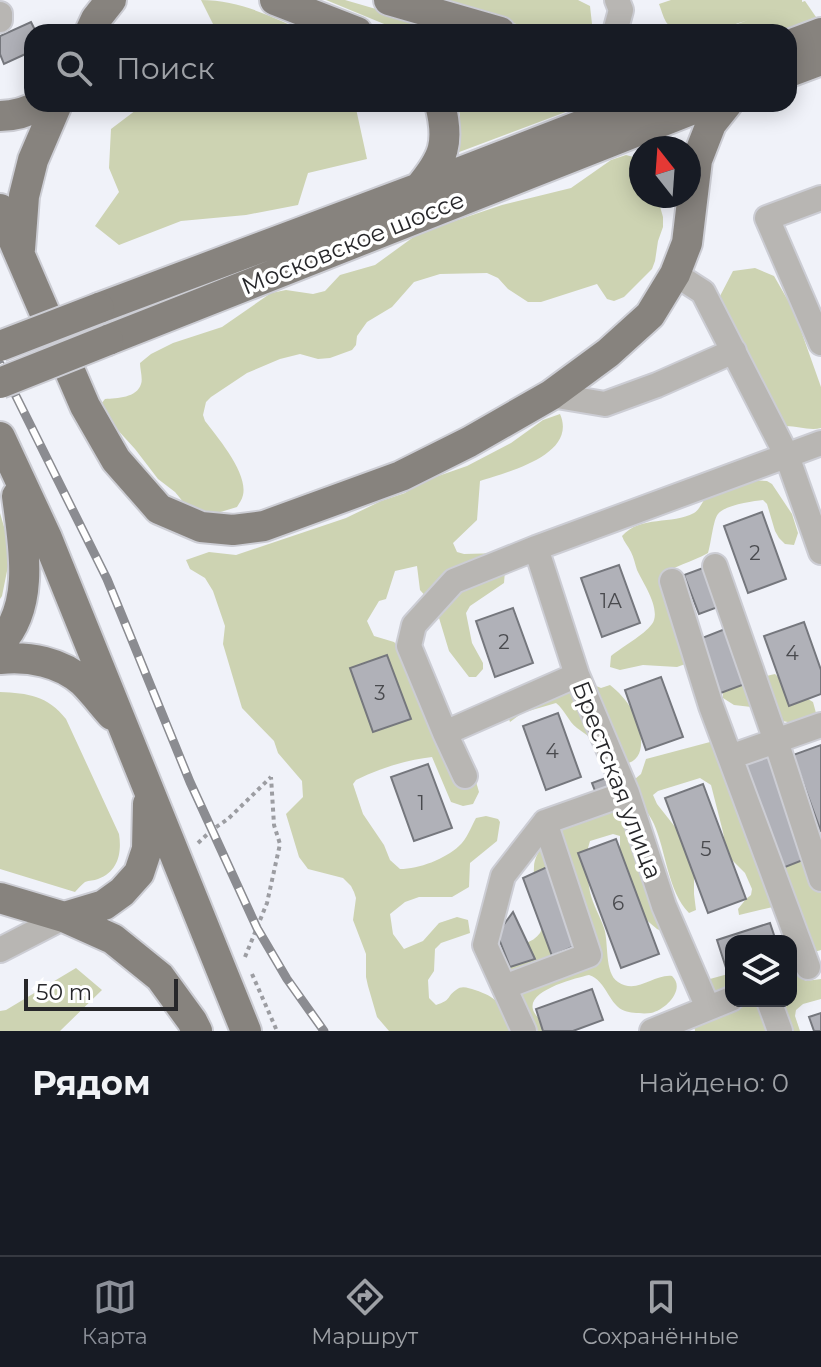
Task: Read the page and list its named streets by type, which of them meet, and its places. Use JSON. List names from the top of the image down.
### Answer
{
  "streets": {
    "main road": ["Московское шоссе"],
    "street": ["Брестская улица"]
  },
  "house_numbers": [
    "2",
    "1А",
    "2",
    "4",
    "3",
    "4",
    "1",
    "5",
    "6"
  ],
  "scale_bar": "50 m",
  "north": "top",
  "page": {
    "search": "Поиск",
    "scale": "50 m",
    "heading": ["Рядом", "Найдено: 0"],
    "nav": ["Карта", "Маршрут", "Сохранённые"]
  }
}
